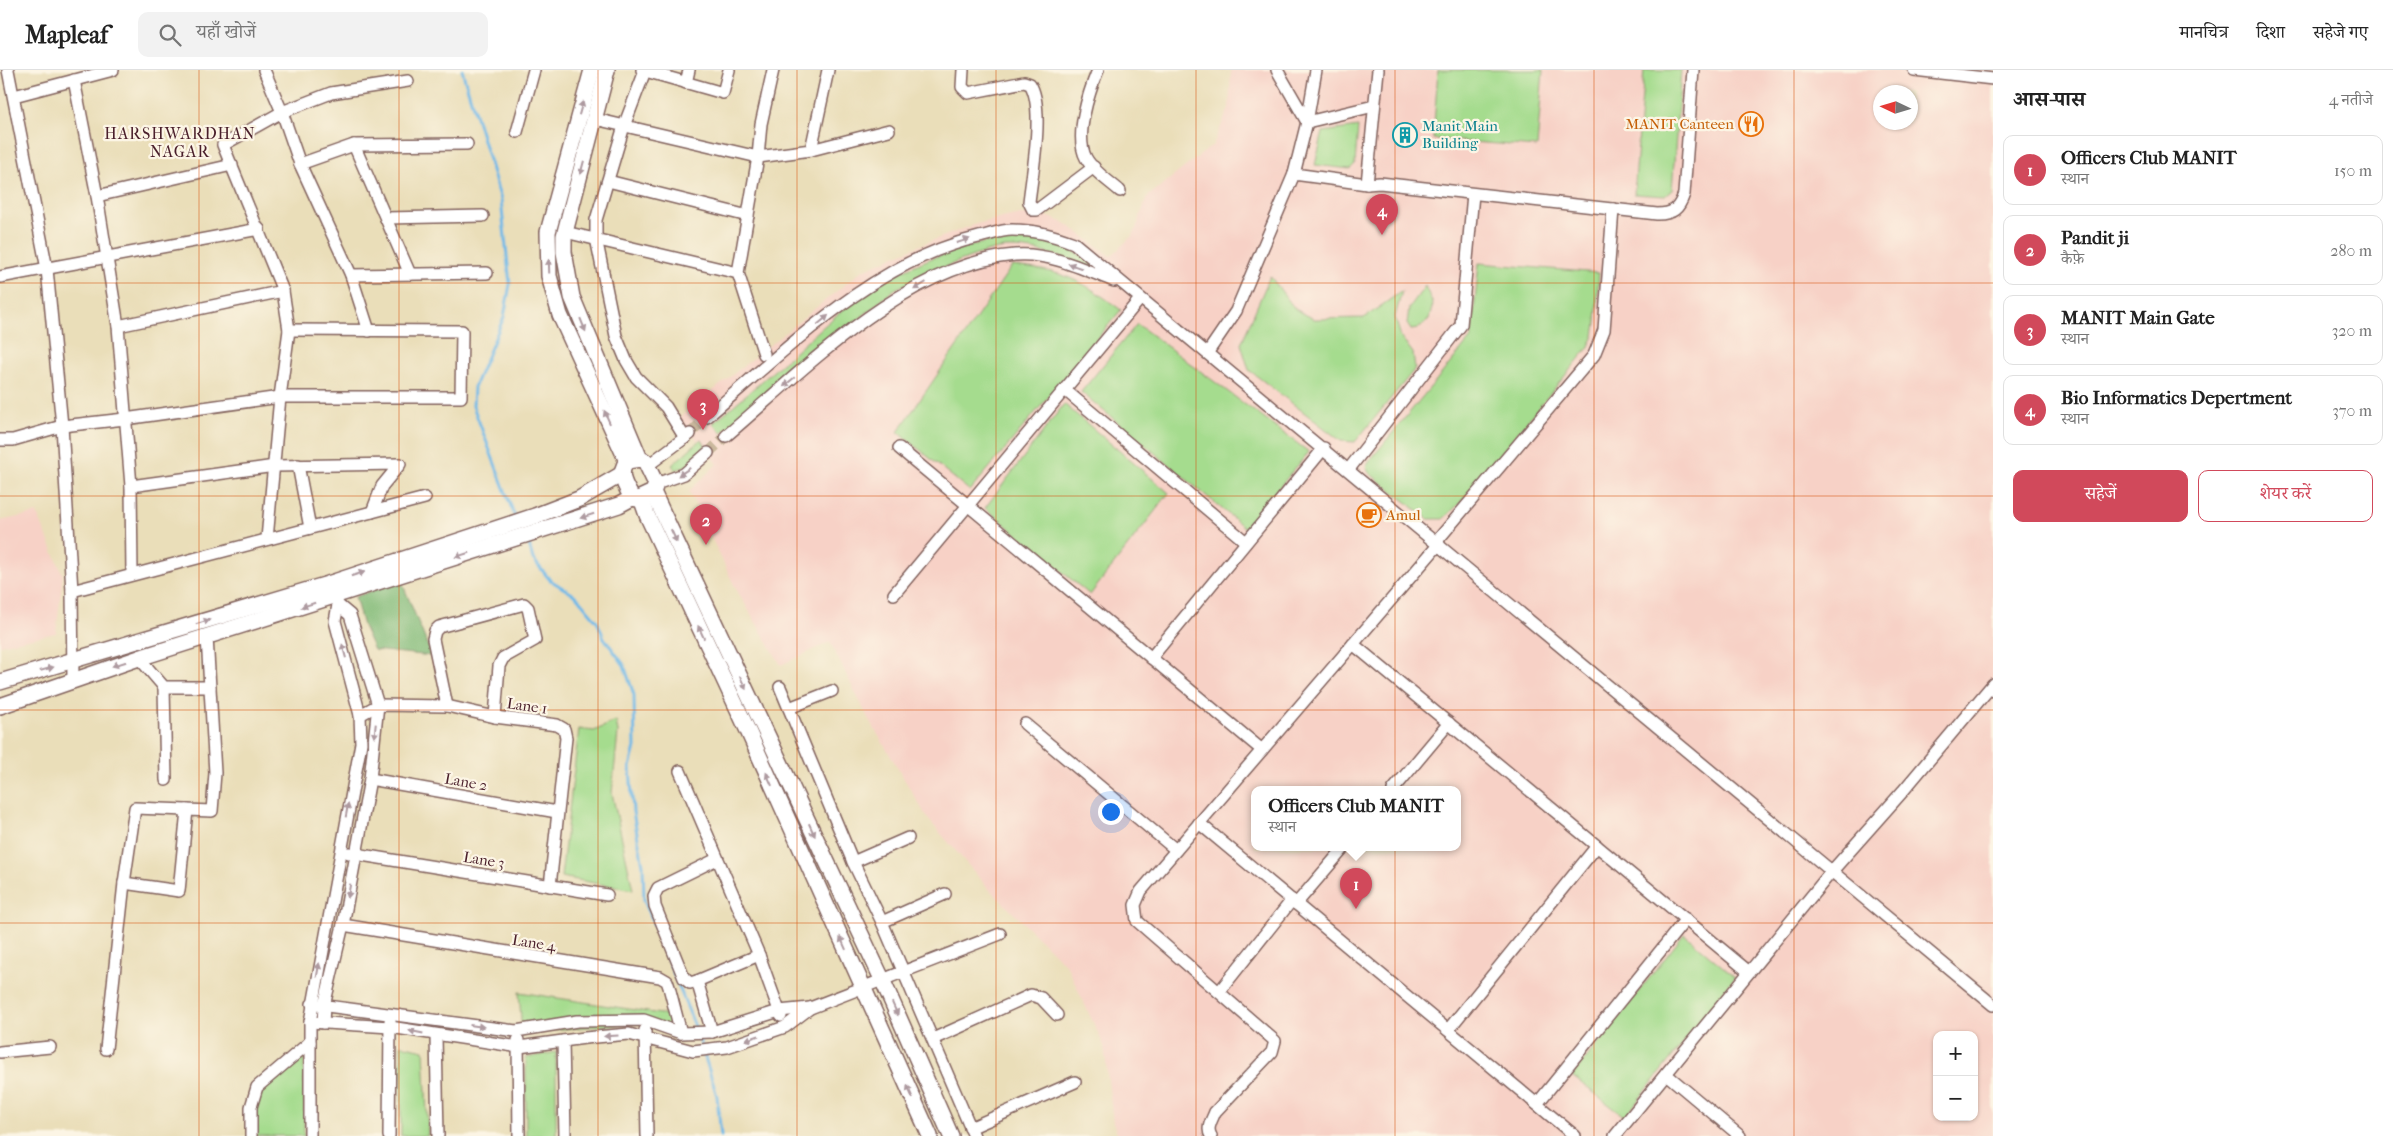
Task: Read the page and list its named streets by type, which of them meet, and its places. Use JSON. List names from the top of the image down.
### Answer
{
  "streets": {
    "street": [
      "Lane 1",
      "Lane 2",
      "Lane 3",
      "Lane 4"
    ]
  },
  "crossings": [
    ["Lane 1", "Lane 2"],
    ["Lane 1", "Lane 3"]
  ],
  "districts": ["HARSHWARDHAN NAGAR"],
  "places": {
    "restaurant": ["MANIT Canteen"],
    "building": ["Manit Main Building"],
    "cafe": ["Amul"]
  },
  "north": "left",
  "page": {
    "header": "Mapleaf",
    "search": "यहाँ खोजें",
    "nav": ["मानचित्र", "दिशा", "सहेजे गए"],
    "heading": ["आस-पास", "4 नतीजे"],
    "list": [
      {
        "mark": "1",
        "name": "Officers Club MANIT",
        "note": "स्थान",
        "value": "150 m"
      },
      {
        "mark": "2",
        "name": "Pandit ji",
        "note": "कैफ़े",
        "value": "280 m"
      },
      {
        "mark": "3",
        "name": "MANIT Main Gate",
        "note": "स्थान",
        "value": "320 m"
      },
      {
        "mark": "4",
        "name": "Bio Informatics Depertment",
        "note": "स्थान",
        "value": "370 m"
      }
    ],
    "pins": [
      "4",
      "3",
      "2",
      "1"
    ],
    "buttons": ["सहेजें", "शेयर करें"],
    "popup": ["Officers Club MANIT", "स्थान"],
    "map_buttons": ["+", "−"]
  }
}
